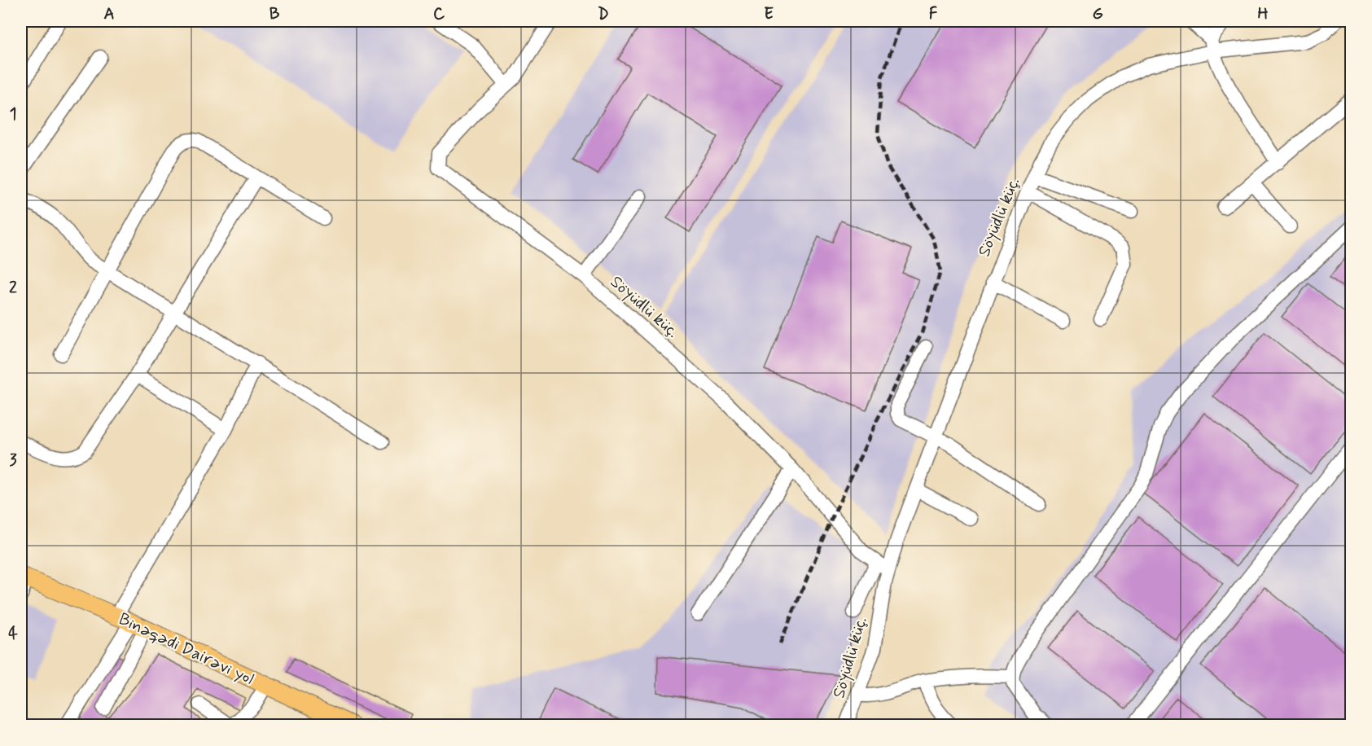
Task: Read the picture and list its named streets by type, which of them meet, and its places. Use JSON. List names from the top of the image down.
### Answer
{
  "streets": {
    "main road": ["Binəqədi Dairəvi yol"],
    "street": ["Söyüdlü küç."]
  },
  "grid": {
    "columns": [
      "A",
      "B",
      "C",
      "D",
      "E",
      "F",
      "G",
      "H"
    ],
    "rows": [
      "1",
      "2",
      "3",
      "4"
    ]
  }
}
